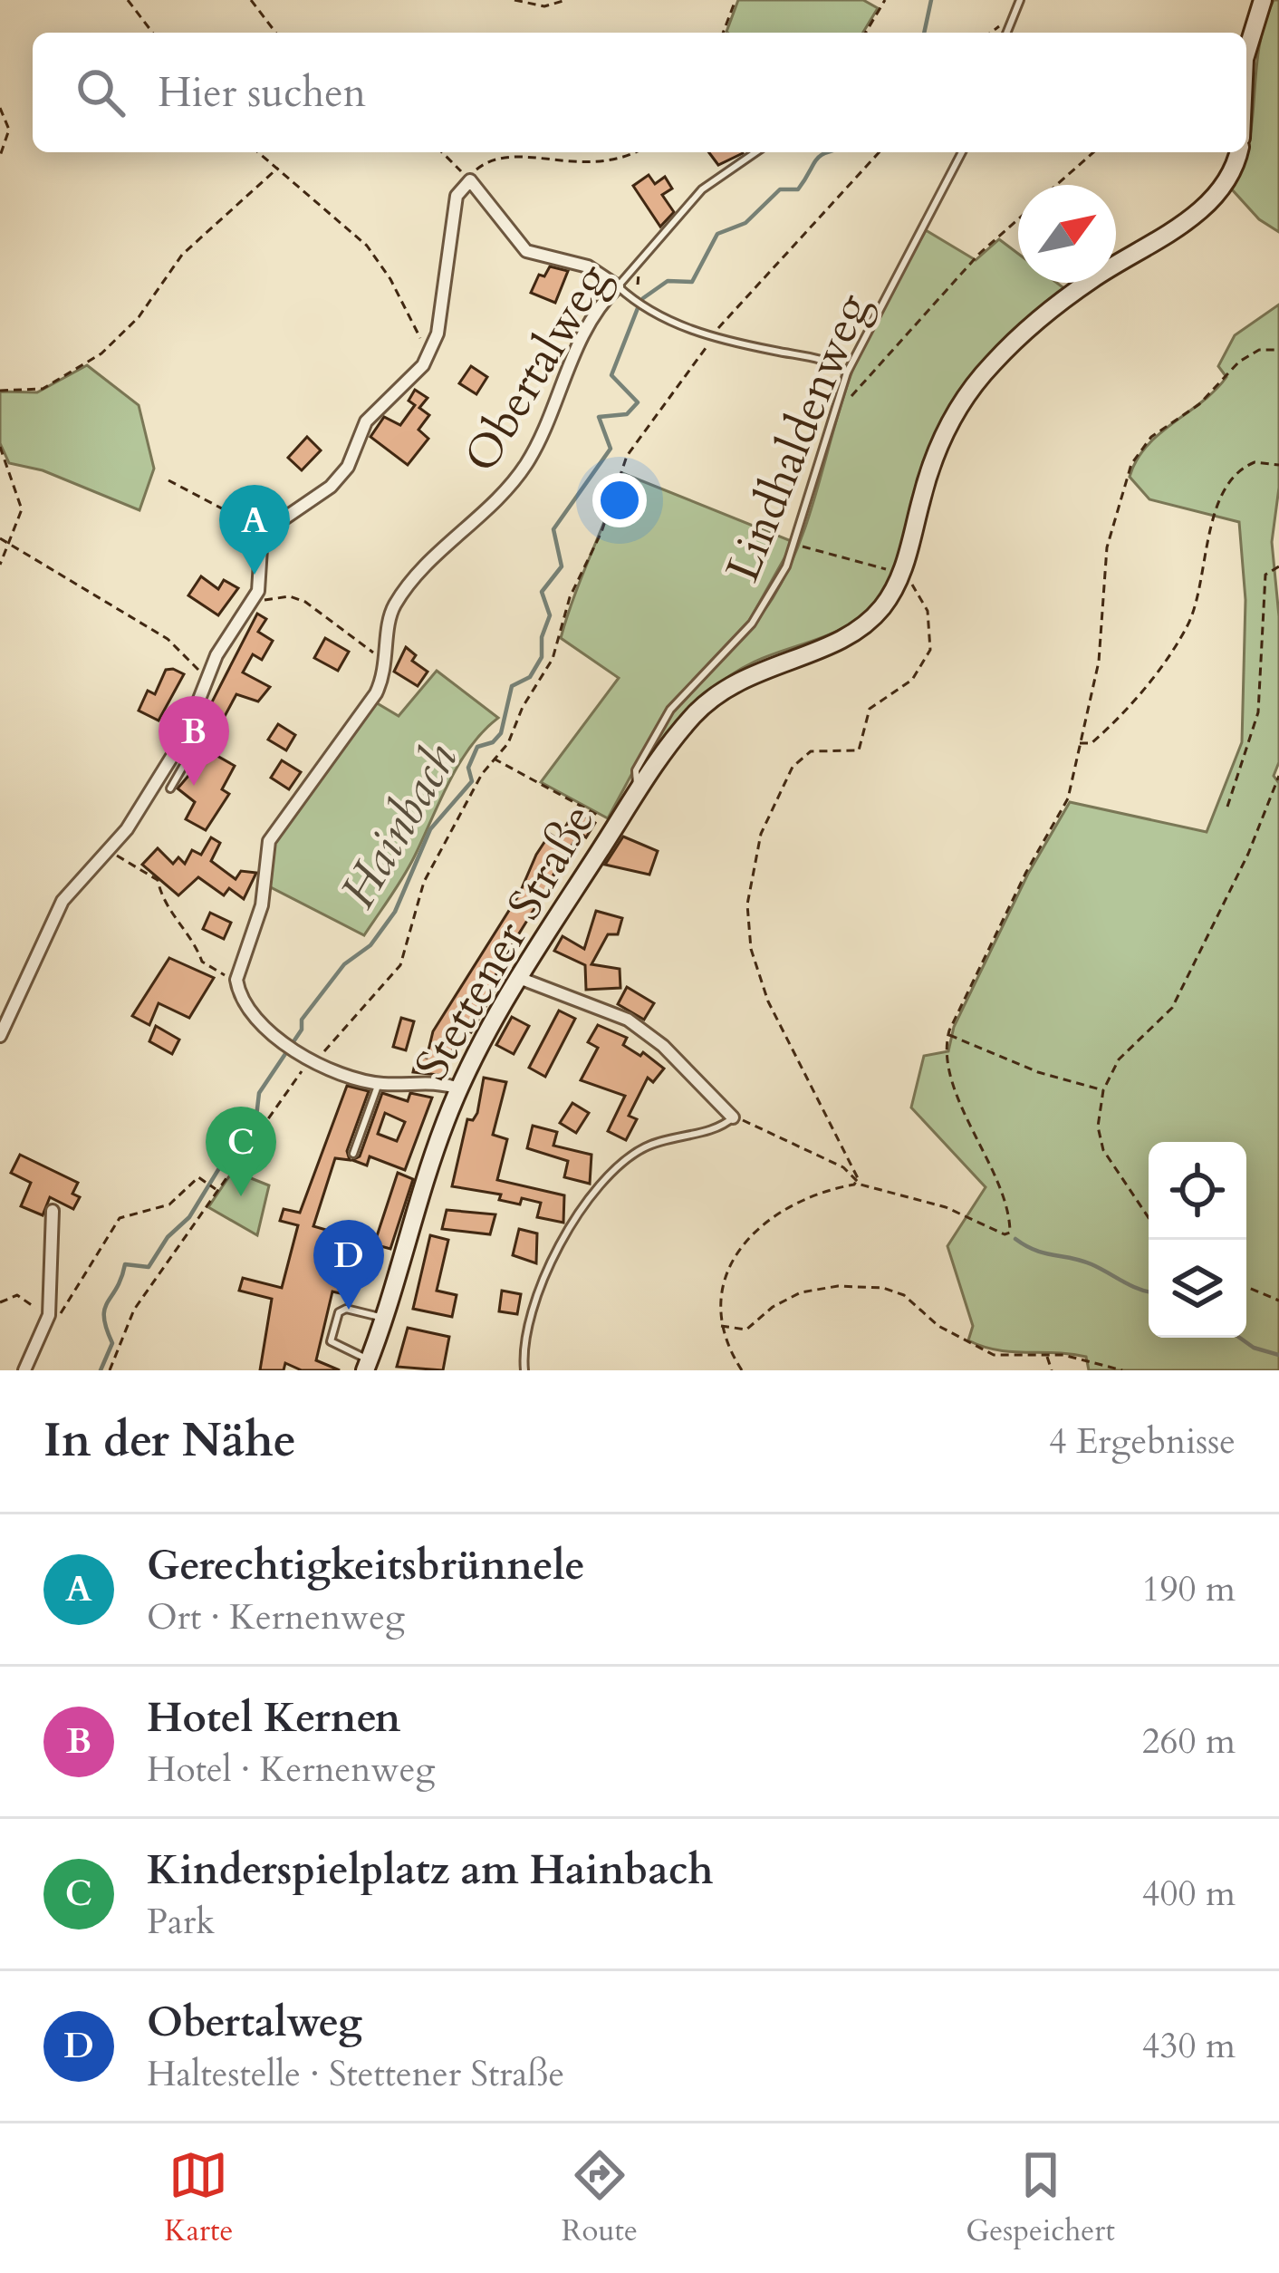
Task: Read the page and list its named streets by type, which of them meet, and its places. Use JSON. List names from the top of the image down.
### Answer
{
  "streets": {
    "main road": ["Stettener Straße"],
    "street": ["Obertalweg"],
    "lane": ["Lindhaldenweg"]
  },
  "crossings": [
    ["Lindhaldenweg", "Stettener Straße"]
  ],
  "water": ["Hainbach"],
  "north": "top right",
  "page": {
    "search": "Hier suchen",
    "pins": [
      "A",
      "B",
      "C",
      "D"
    ],
    "heading": ["In der Nähe", "4 Ergebnisse"],
    "list": [
      {
        "mark": "A",
        "name": "Gerechtigkeitsbrünnele",
        "note": "Ort · Kernenweg",
        "value": "190 m"
      },
      {
        "mark": "B",
        "name": "Hotel Kernen",
        "note": "Hotel · Kernenweg",
        "value": "260 m"
      },
      {
        "mark": "C",
        "name": "Kinderspielplatz am Hainbach",
        "note": "Park",
        "value": "400 m"
      },
      {
        "mark": "D",
        "name": "Obertalweg",
        "note": "Haltestelle · Stettener Straße",
        "value": "430 m"
      }
    ],
    "nav": ["Karte", "Route", "Gespeichert"]
  }
}
